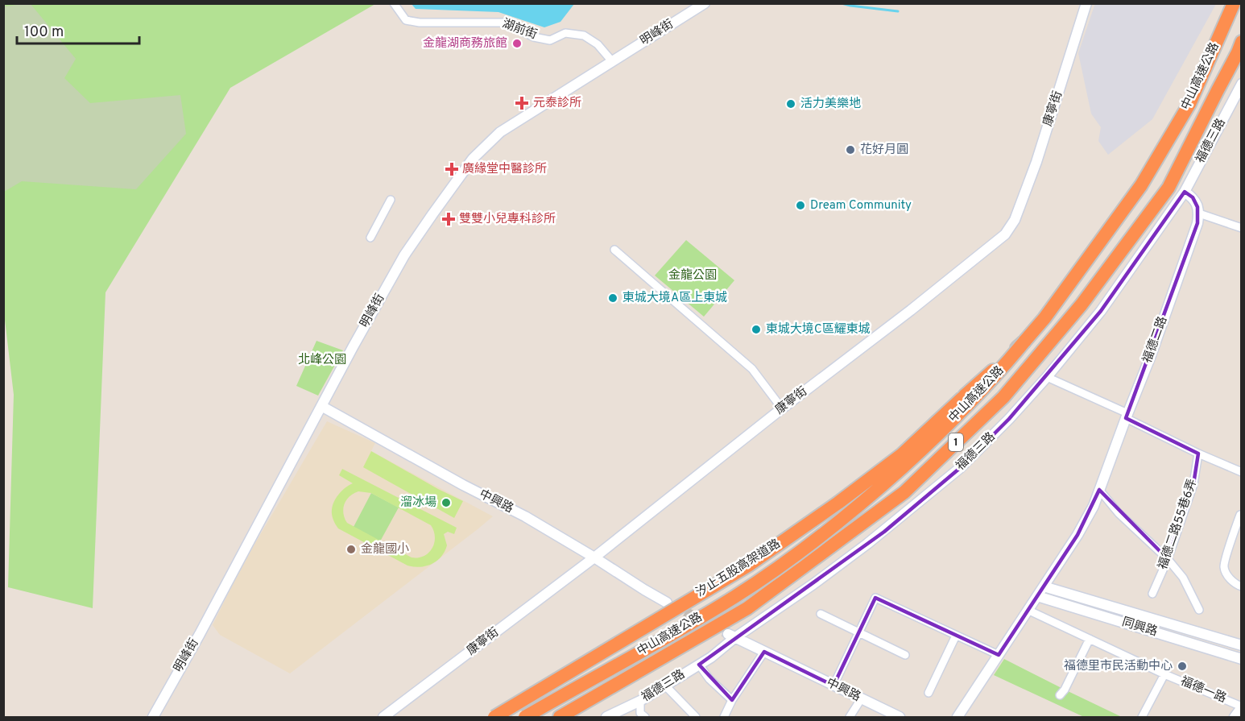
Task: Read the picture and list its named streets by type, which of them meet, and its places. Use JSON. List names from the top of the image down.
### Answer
{
  "streets": {
    "highway": ["中山高速公路", "1", "汐止五股高架道路"],
    "street": [
      "湖前街",
      "明峰街",
      "康寧街",
      "福德三路",
      "福德二路",
      "中興路",
      "福德二路55巷6弄",
      "同興路",
      "福德一路"
    ]
  },
  "crossings": [
    ["湖前街", "明峰街"],
    ["明峰街", "中興路"],
    ["中山高速公路", "汐止五股高架道路"],
    ["康寧街", "中興路"],
    ["福德三路", "中興路"],
    ["福德二路", "同興路"],
    ["福德二路", "福德一路"]
  ],
  "parks": ["金龍公園", "北峰公園"],
  "places": {
    "other": [
      "金龍湖商務旅館",
      "活力美樂地",
      "花好月圓",
      "Dream Community",
      "東城大境A區上東城",
      "東城大境C區耀東城",
      "溜冰場",
      "金龍國小",
      "福德里市民活動中心"
    ],
    "health": ["元泰診所", "廣緣堂中醫診所", "雙雙小兒專科診所"]
  },
  "scale_bar": "100 m"
}
